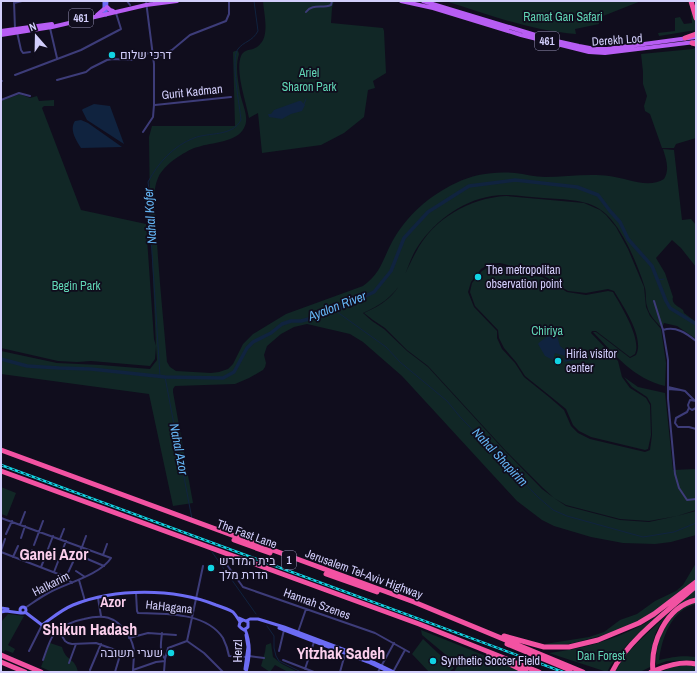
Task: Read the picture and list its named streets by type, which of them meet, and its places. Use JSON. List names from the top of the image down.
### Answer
{
  "streets": {
    "highway": ["The Fast Lane", "1", "Jerusalem Tel-Aviv Highway"],
    "main road": ["461", "Derekh Lod"],
    "street": [
      "Gurit Kadman",
      "HaIkarim",
      "Hannah Szenes",
      "HaHagana",
      "Herzl"
    ]
  },
  "crossings": [
    ["The Fast Lane", "Jerusalem Tel-Aviv Highway"],
    ["HaHagana", "Herzl"]
  ],
  "districts": [
    "Ganei Azor",
    "Azor",
    "Shikun Hadash",
    "Yitzhak Sadeh"
  ],
  "water": [
    "Nahal Kofer",
    "Ayalon River",
    "Nahal Azor",
    "Nahal Shapirim"
  ],
  "parks": [
    "Ramat Gan Safari",
    "Ariel Sharon Park",
    "Begin Park",
    "Chiriya",
    "Dan Forest"
  ],
  "places": [
    "דרכי שלום",
    "The metropolitan observation point",
    "Hiria visitor center",
    "בית המדרש הדרת מלך",
    "שערי תשובה",
    "Synthetic Soccer Field"
  ],
  "north": "top"
}
